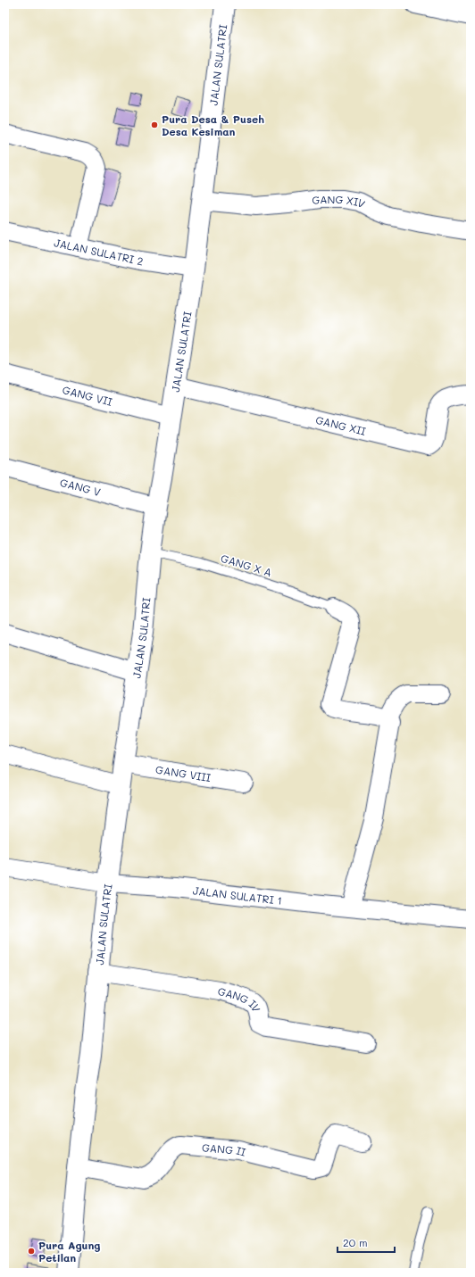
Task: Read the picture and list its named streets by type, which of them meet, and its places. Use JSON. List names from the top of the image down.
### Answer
{
  "streets": {
    "main road": ["JALAN SULATRI"],
    "street": [
      "GANG XIV",
      "JALAN SULATRI 2",
      "GANG VII",
      "GANG XII",
      "GANG V",
      "GANG VIII",
      "JALAN SULATRI 1",
      "GANG IV",
      "GANG II"
    ],
    "lane": ["GANG X A"]
  },
  "crossings": [
    ["JALAN SULATRI", "GANG XIV"],
    ["JALAN SULATRI", "JALAN SULATRI 2"],
    ["JALAN SULATRI", "GANG VII"],
    ["JALAN SULATRI", "GANG XII"],
    ["JALAN SULATRI", "GANG V"],
    ["JALAN SULATRI", "GANG X A"],
    ["JALAN SULATRI", "GANG VIII"],
    ["JALAN SULATRI", "JALAN SULATRI 1"],
    ["JALAN SULATRI", "GANG IV"],
    ["JALAN SULATRI", "GANG II"]
  ],
  "places": ["Pura Desa & Puseh Desa Kesiman", "Pura Agung Petilan"],
  "scale_bar": "20 m"
}
